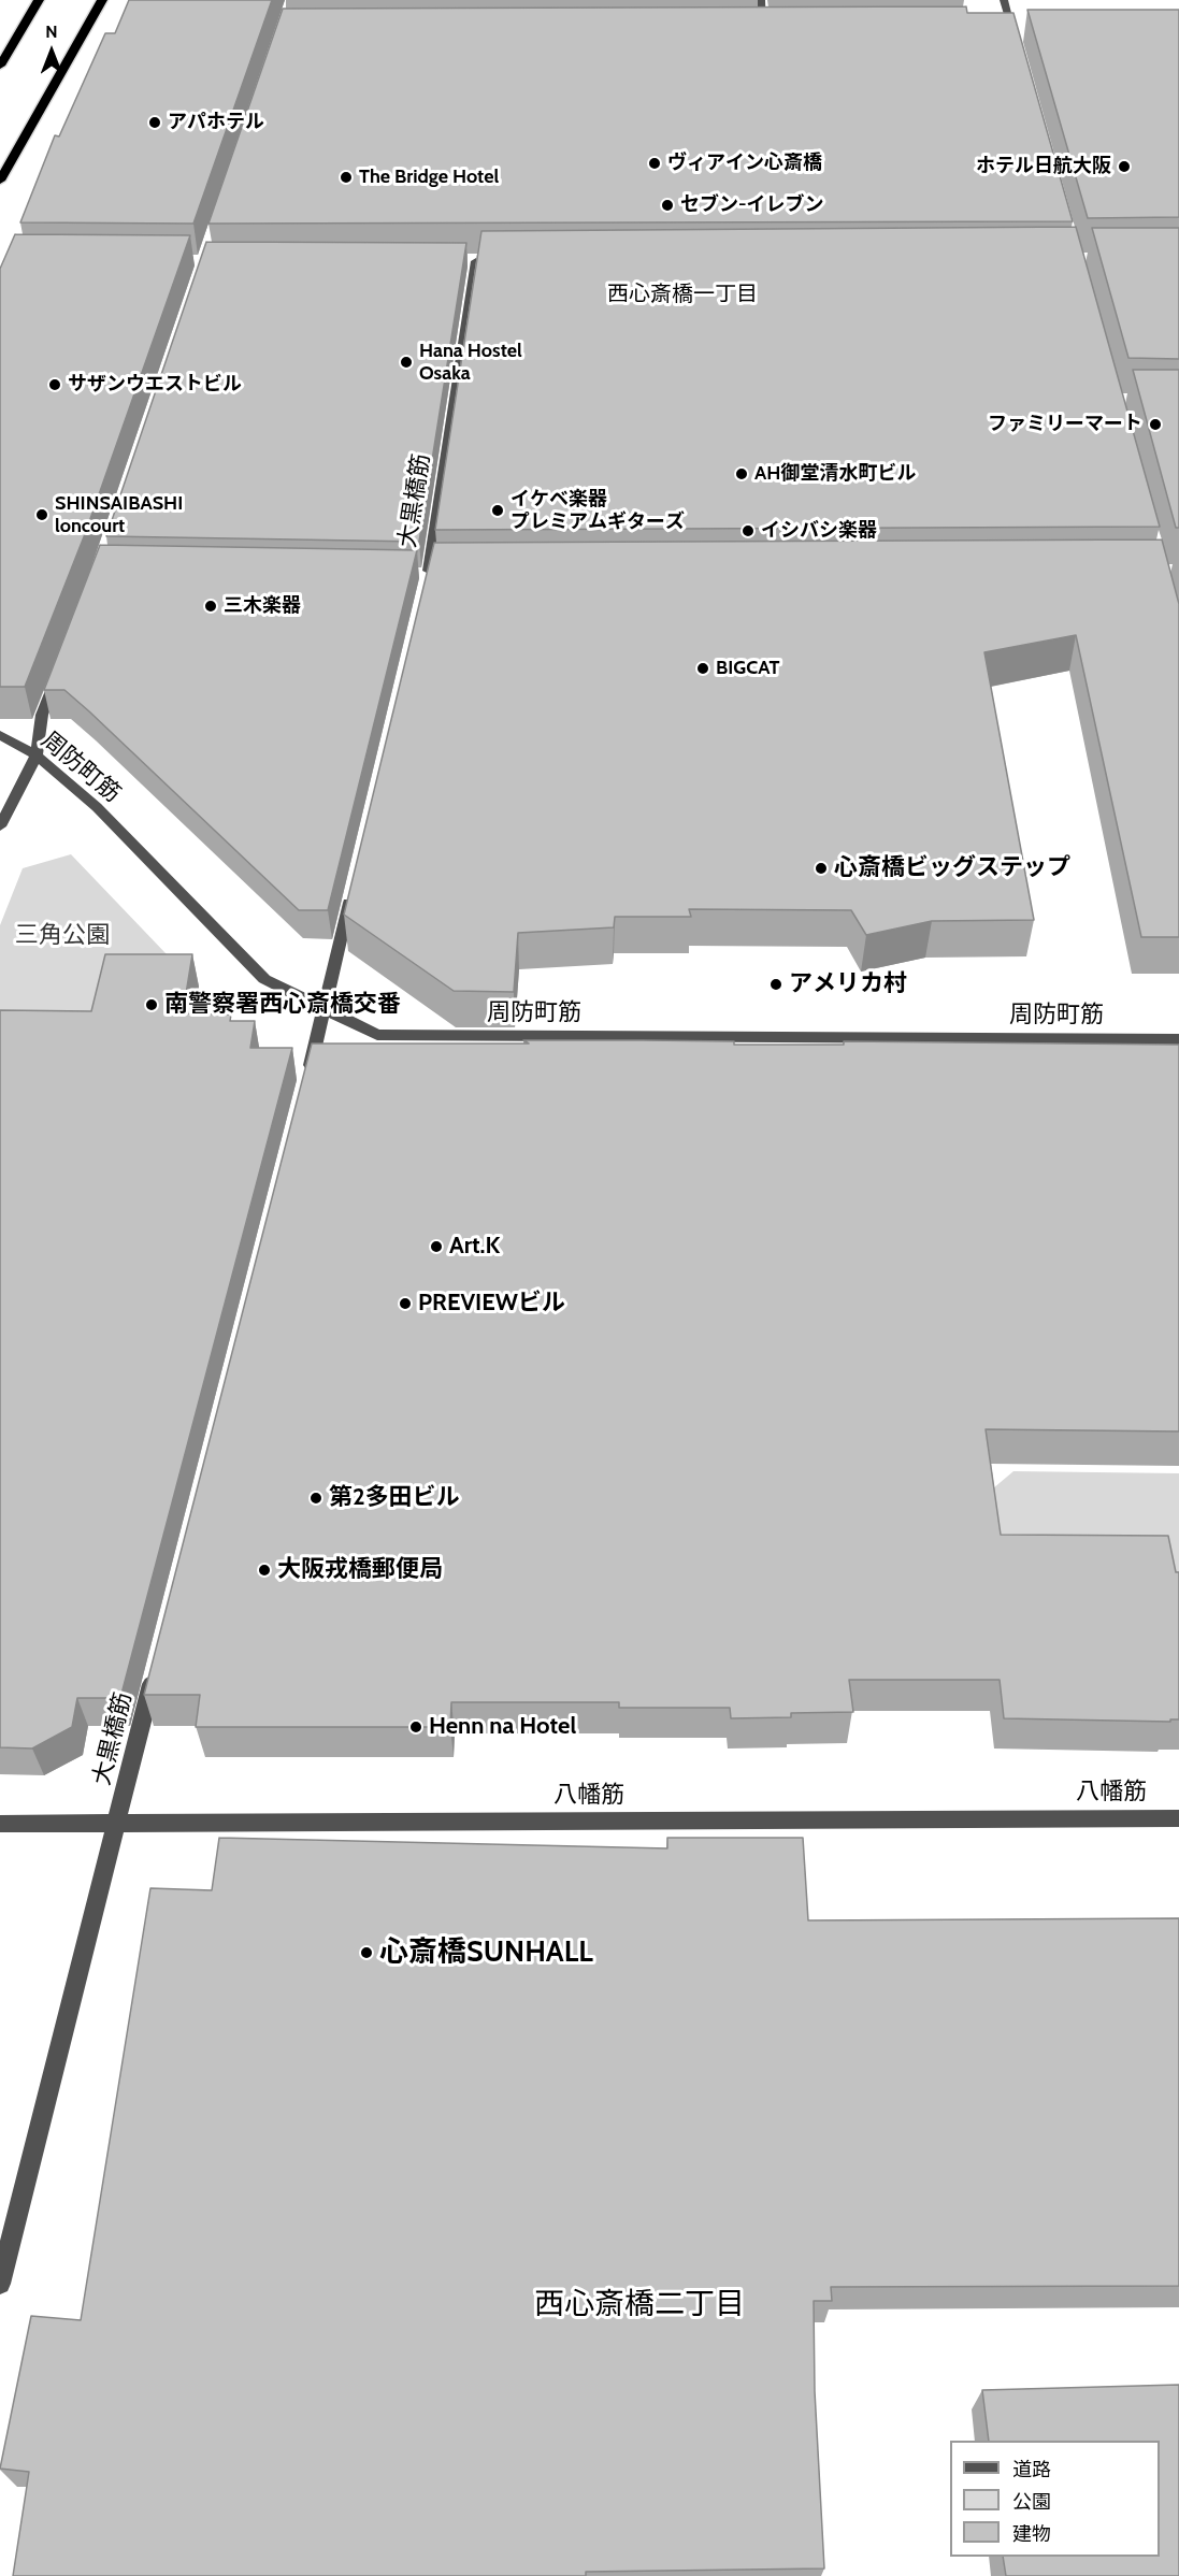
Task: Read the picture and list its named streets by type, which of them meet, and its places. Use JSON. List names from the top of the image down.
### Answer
{
  "streets": {
    "street": ["大黒橋筋", "周防町筋", "八幡筋"]
  },
  "crossings": [
    ["大黒橋筋", "八幡筋"]
  ],
  "districts": ["西心斎橋一丁目", "西心斎橋二丁目"],
  "parks": ["三角公園"],
  "places": [
    "アパホテル",
    "ヴィアイン心斎橋",
    "ホテル日航大阪",
    "The Bridge Hotel",
    "セブン-イレブン",
    "Hana Hostel Osaka",
    "サザンウエストビル",
    "ファミリーマート",
    "AH御堂清水町ビル",
    "イケベ楽器 プレミアムギターズ",
    "SHINSAIBASHI loncourt",
    "イシバシ楽器",
    "三木楽器",
    "BIGCAT",
    "心斎橋ビッグステップ",
    "アメリカ村",
    "南警察署西心斎橋交番",
    "Art.K",
    "PREVIEWビル",
    "第2多田ビル",
    "大阪戎橋郵便局",
    "Henn na Hotel",
    "心斎橋SUNHALL"
  ],
  "legend": ["道路", "公園", "建物"],
  "north": "top"
}
